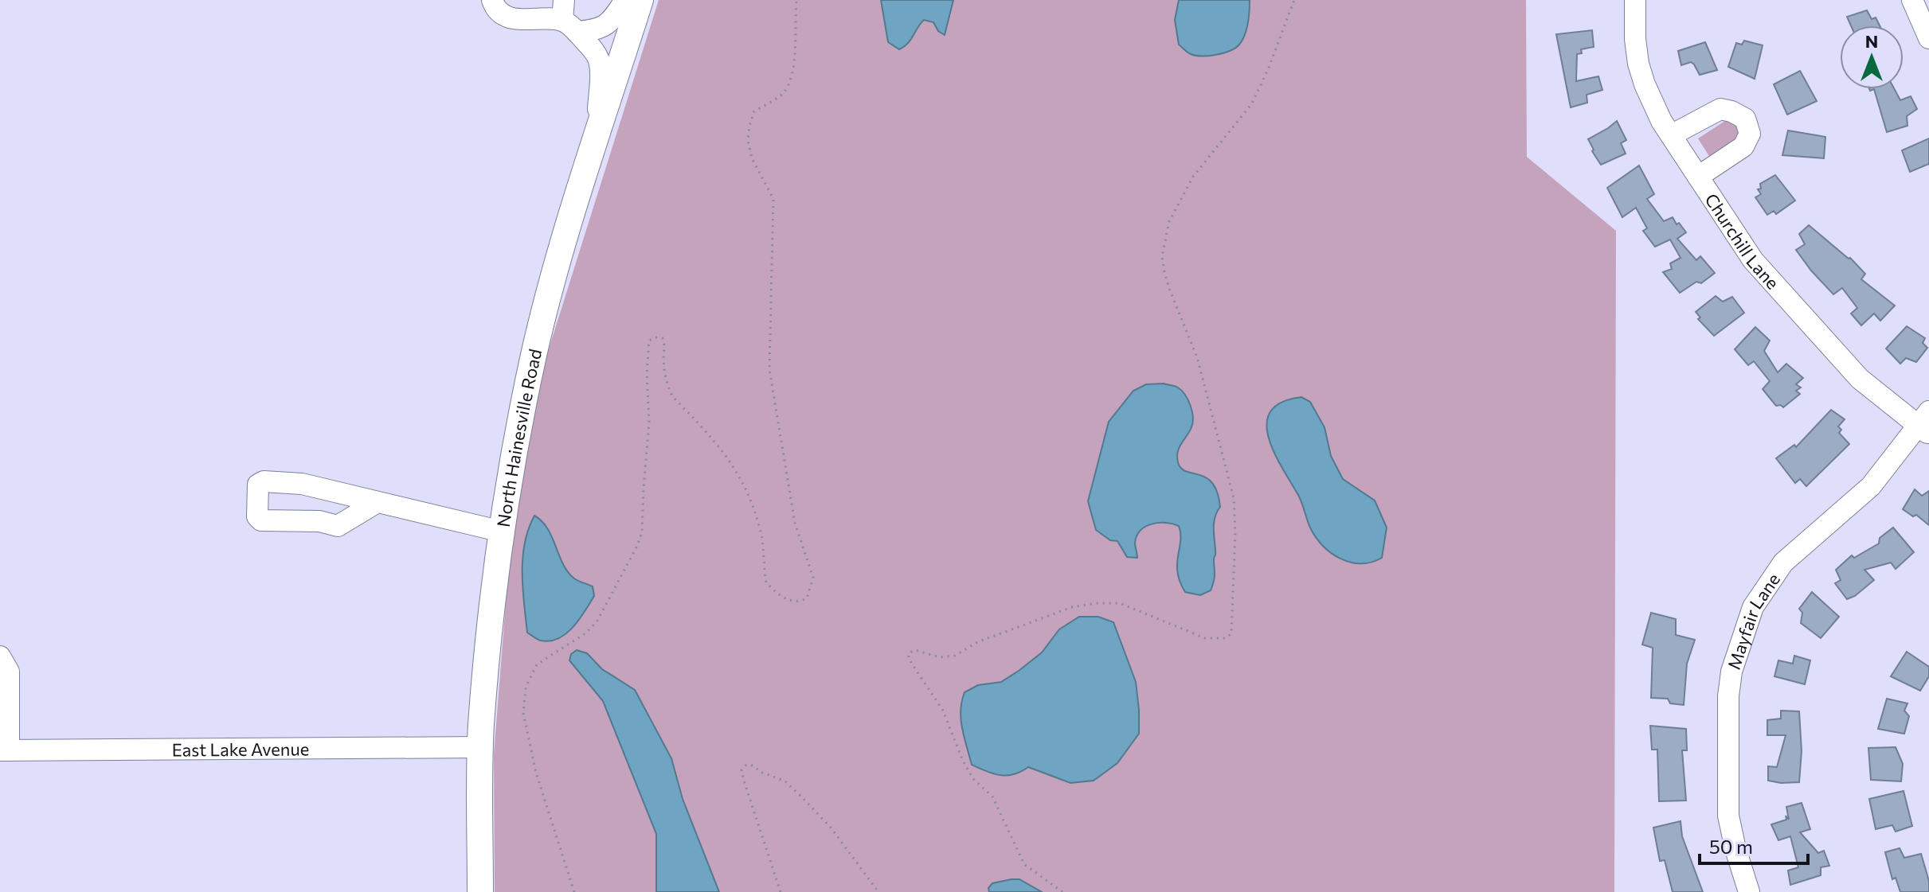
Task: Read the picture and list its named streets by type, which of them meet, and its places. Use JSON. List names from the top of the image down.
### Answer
{
  "streets": {
    "main road": ["North Hainesville Road"],
    "street": ["Churchill Lane", "Mayfair Lane", "East Lake Avenue"]
  },
  "crossings": [
    ["Churchill Lane", "Mayfair Lane"],
    ["North Hainesville Road", "East Lake Avenue"]
  ],
  "scale_bar": "50 m",
  "north": "top"
}
